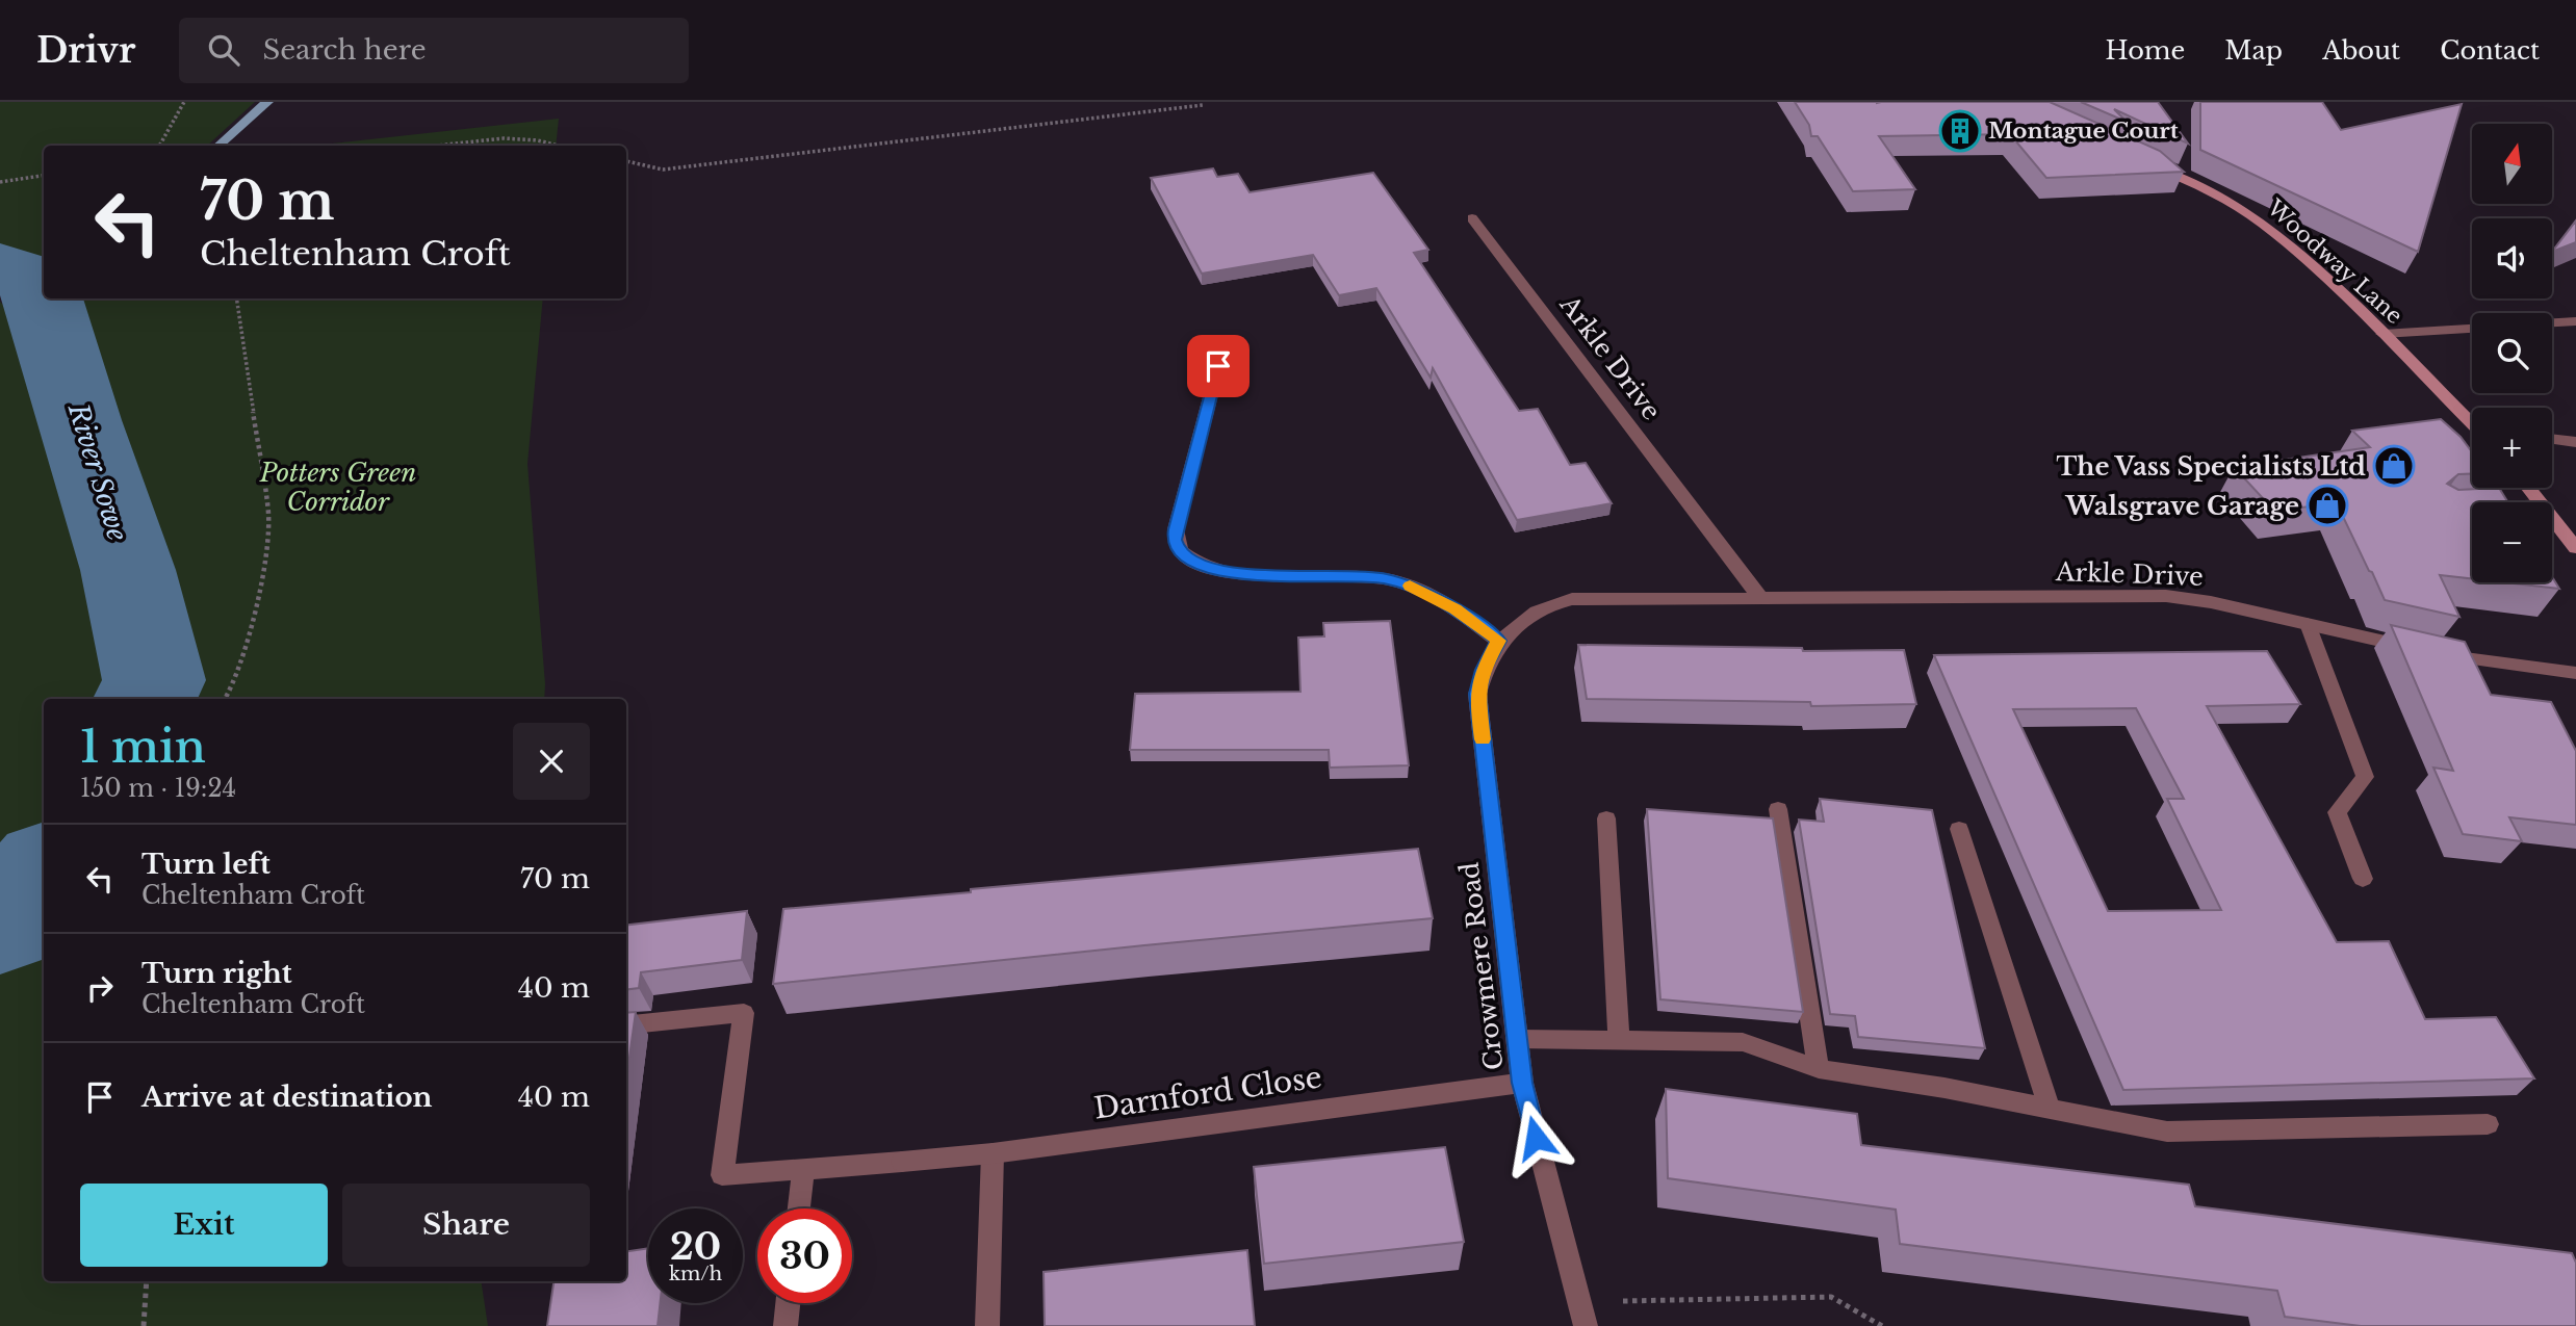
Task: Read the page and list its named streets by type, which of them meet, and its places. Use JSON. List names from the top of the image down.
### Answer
{
  "streets": {
    "main road": ["Woodway Lane"],
    "street": ["Arkle Drive", "Crowmere Road", "Darnford Close"]
  },
  "crossings": [
    ["Arkle Drive", "Crowmere Road"],
    ["Crowmere Road", "Darnford Close"]
  ],
  "water": ["River Sowe"],
  "parks": ["Potters Green Corridor"],
  "places": {
    "building": ["Montague Court"],
    "shop": ["The Vass Specialists Ltd", "Walsgrave Garage"]
  },
  "north": "top",
  "page": {
    "header": "Drivr",
    "search": "Search here",
    "nav": [
      "Home",
      "Map",
      "About",
      "Contact"
    ],
    "map_buttons": ["+", "−"],
    "turn": ["70 m", "Cheltenham Croft"],
    "heading": ["1 min", "150 m · 19:24"],
    "list": [
      {
        "name": "Turn left",
        "note": "Cheltenham Croft",
        "value": "70 m"
      },
      {
        "name": "Turn right",
        "note": "Cheltenham Croft",
        "value": "40 m"
      },
      {
        "name": "Arrive at destination",
        "value": "40 m"
      }
    ],
    "buttons": ["Exit", "Share"],
    "speed": "20 km/h",
    "limit": "30"
  }
}
